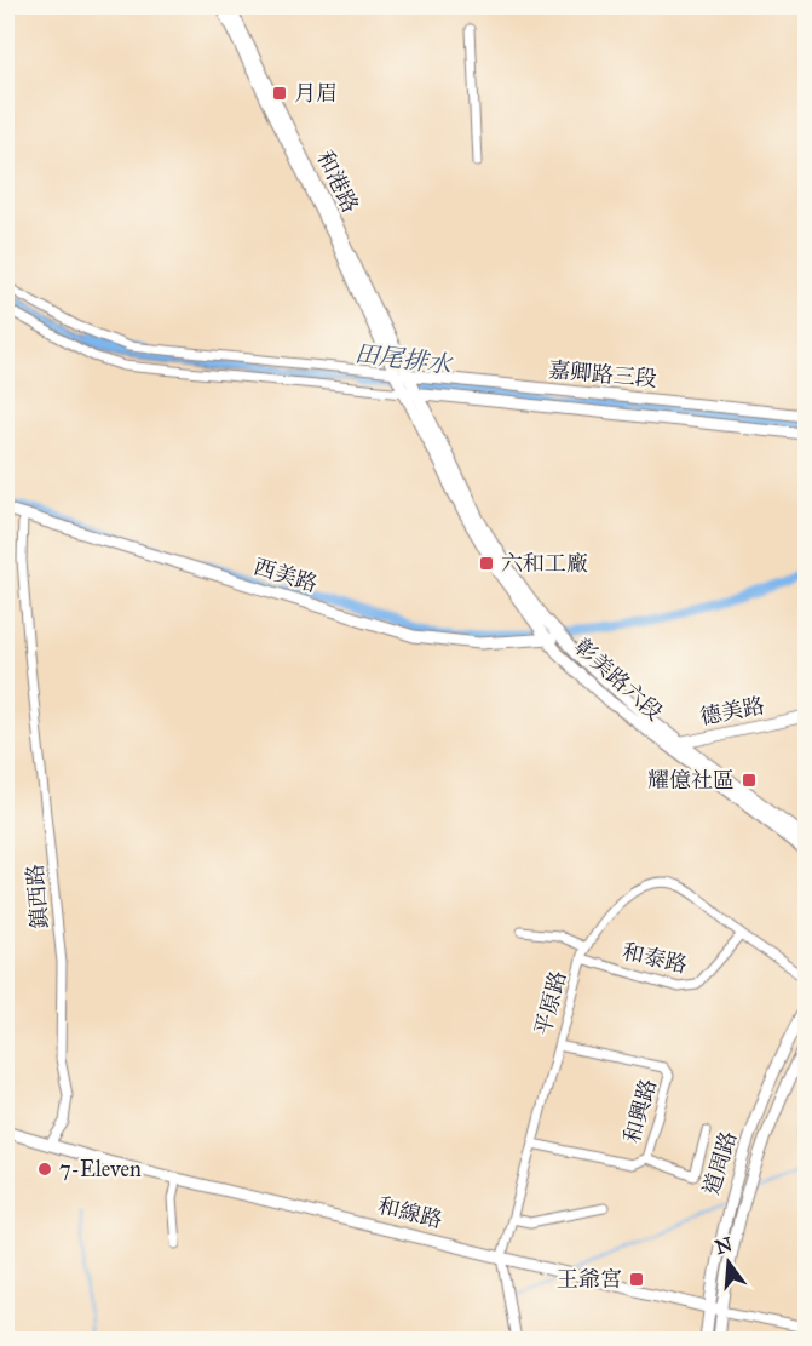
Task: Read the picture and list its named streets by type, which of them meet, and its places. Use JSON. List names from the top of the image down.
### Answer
{
  "streets": {
    "main road": [
      "和港路",
      "嘉卿路三段",
      "西美路",
      "彰美路六段",
      "德美路",
      "道周路",
      "和線路"
    ],
    "street": [
      "鎮西路",
      "和泰路",
      "平原路",
      "和興路"
    ]
  },
  "crossings": [
    ["和港路", "嘉卿路三段"],
    ["和港路", "西美路"],
    ["和港路", "彰美路六段"],
    ["西美路", "彰美路六段"],
    ["西美路", "鎮西路"],
    ["彰美路六段", "德美路"],
    ["鎮西路", "和線路"],
    ["和泰路", "平原路"],
    ["平原路", "和興路"],
    ["平原路", "和線路"],
    ["道周路", "和線路"]
  ],
  "water": ["田尾排水"],
  "places": {
    "transit": [
      "月眉",
      "六和工廠",
      "耀億社區",
      "王爺宮"
    ],
    "other": ["7-Eleven"]
  },
  "north": "top"
}
